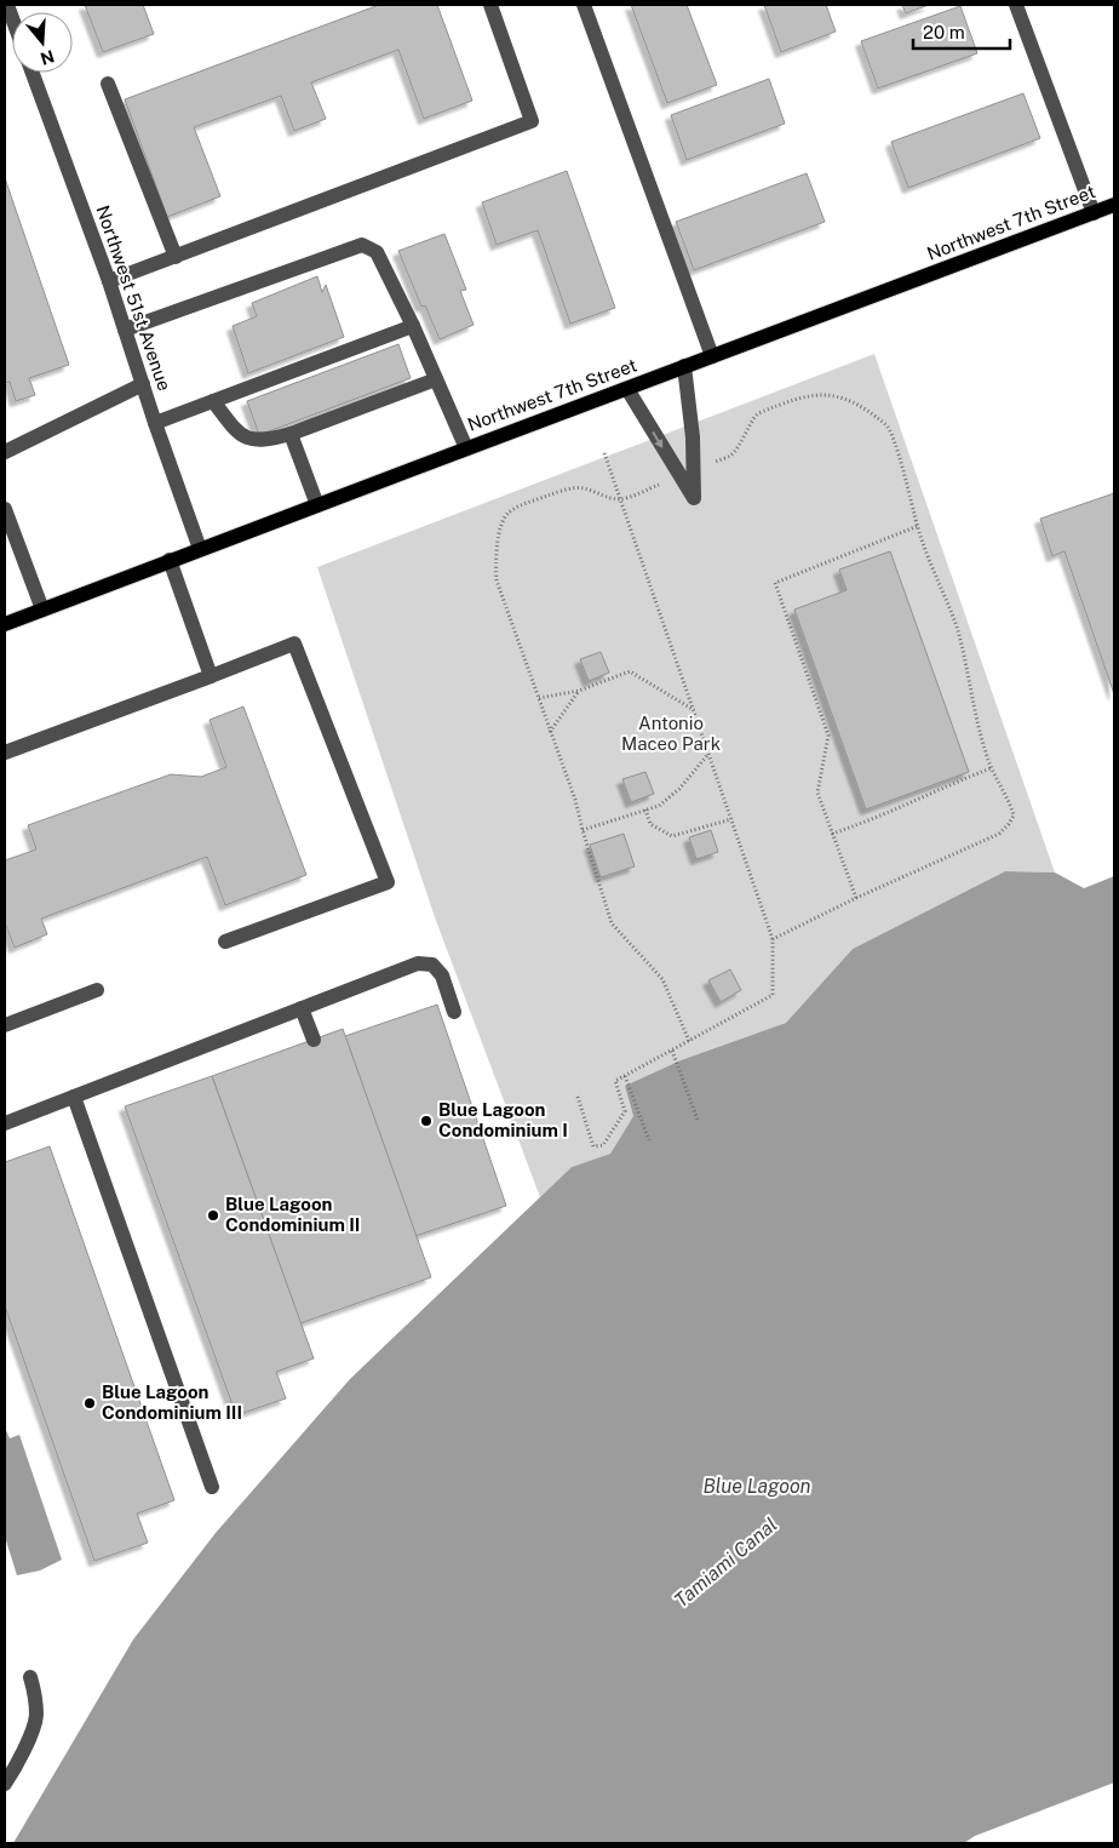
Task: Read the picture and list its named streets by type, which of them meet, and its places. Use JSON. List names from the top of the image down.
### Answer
{
  "streets": {
    "main road": ["Northwest 7th Street"],
    "street": ["Northwest 51st Avenue"]
  },
  "crossings": [
    ["Northwest 7th Street", "Northwest 51st Avenue"]
  ],
  "water": ["Blue Lagoon", "Tamiami Canal"],
  "parks": ["Antonio Maceo Park"],
  "places": ["Blue Lagoon Condominium I", "Blue Lagoon Condominium II", "Blue Lagoon Condominium III"],
  "scale_bar": "20 m",
  "north": "bottom"
}
